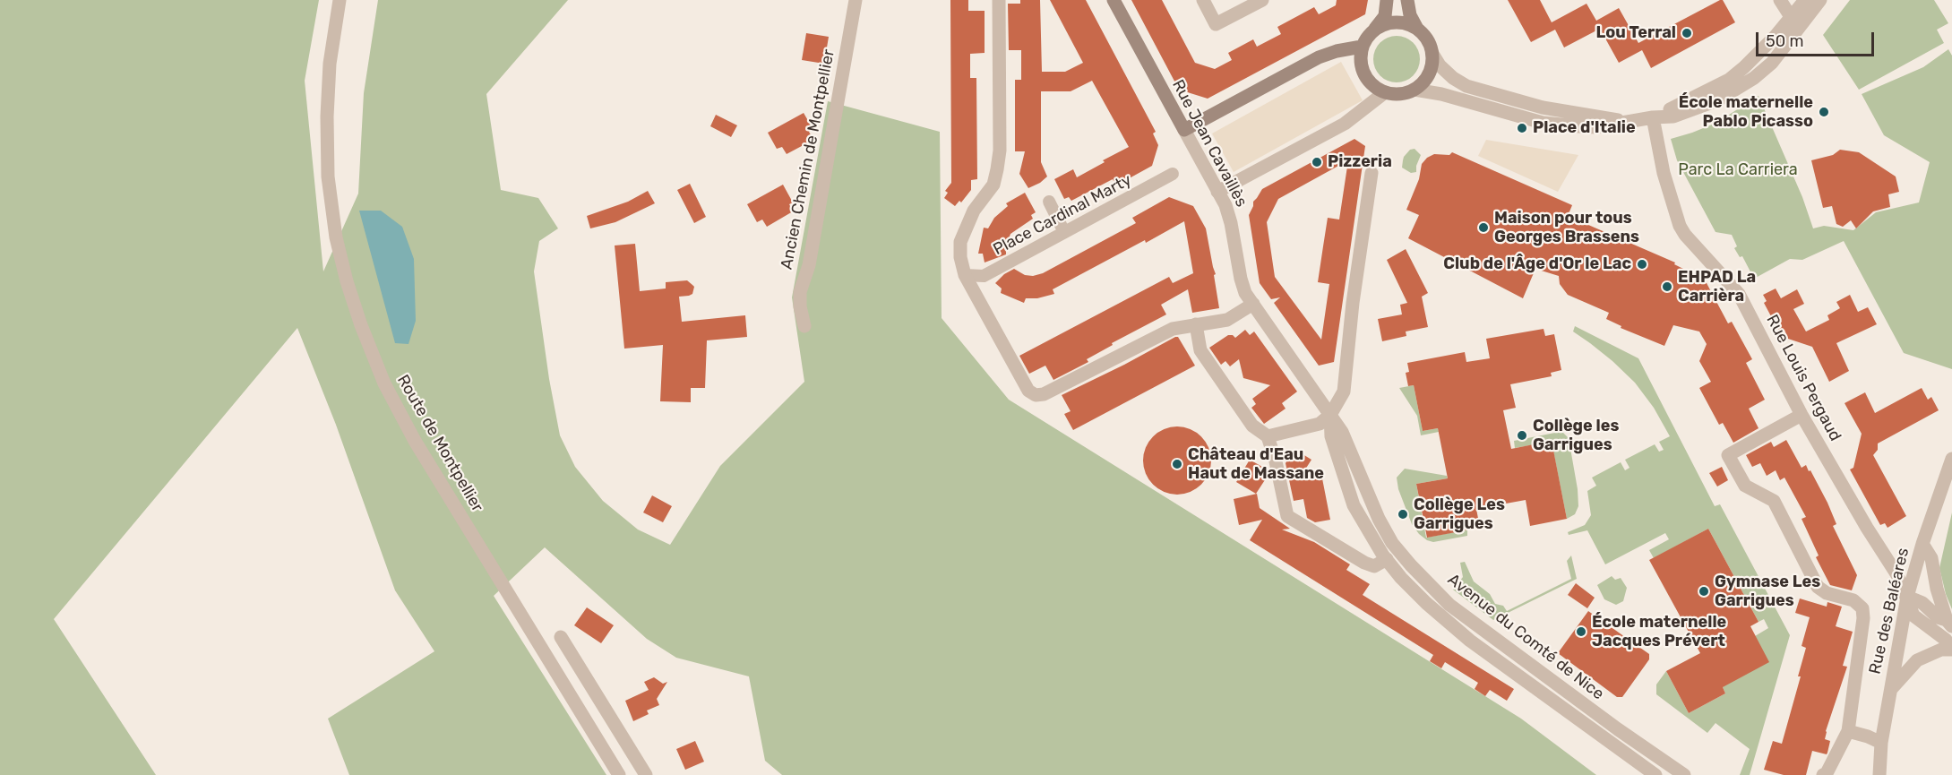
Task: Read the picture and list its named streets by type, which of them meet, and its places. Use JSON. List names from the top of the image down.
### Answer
{
  "streets": {
    "main road": ["Rue Jean Cavaillès"],
    "street": [
      "Ancien Chemin de Montpellier",
      "Place Cardinal Marty",
      "Rue Louis Pergaud",
      "Route de Montpellier",
      "Rue des Baléares",
      "Avenue du Comté de Nice"
    ]
  },
  "crossings": [
    ["Rue Jean Cavaillès", "Avenue du Comté de Nice"],
    ["Rue Louis Pergaud", "Rue des Baléares"]
  ],
  "parks": ["Parc La Carriera"],
  "places": [
    "Lou Terral",
    "École maternelle Pablo Picasso",
    "Place d'Italie",
    "Pizzeria",
    "Maison pour tous Georges Brassens",
    "Club de l'Âge d'Or le Lac",
    "EHPAD La Carrièra",
    "Collège les Garrigues",
    "Château d'Eau Haut de Massane",
    "Collège Les Garrigues",
    "Gymnase Les Garrigues",
    "École maternelle Jacques Prévert"
  ],
  "scale_bar": "50 m"
}
